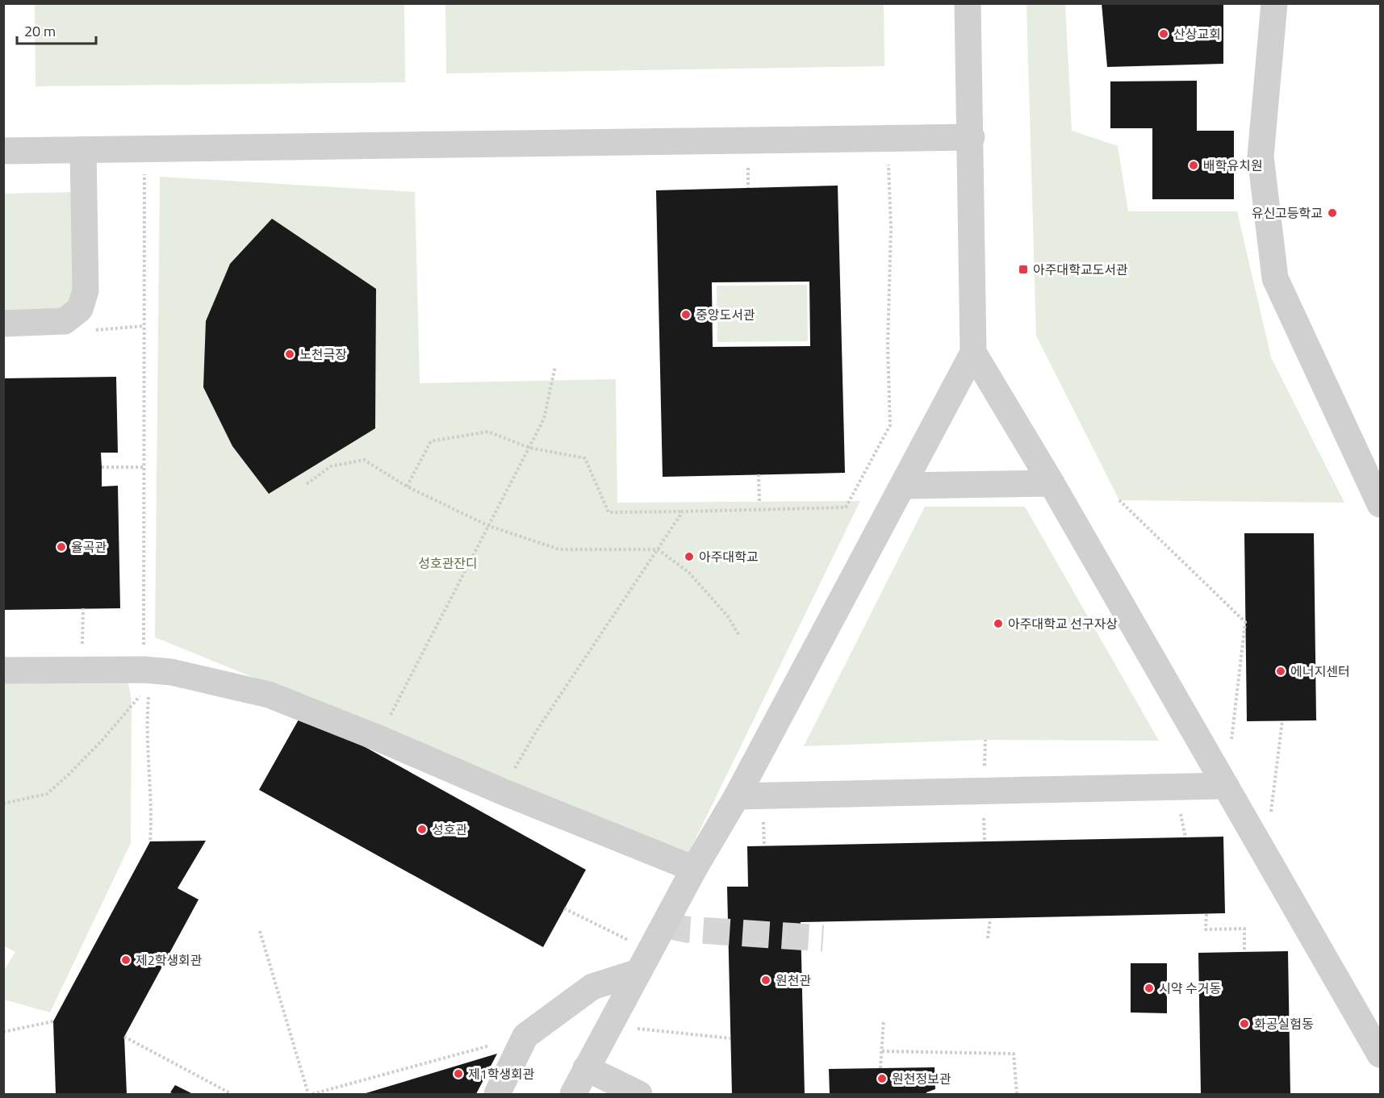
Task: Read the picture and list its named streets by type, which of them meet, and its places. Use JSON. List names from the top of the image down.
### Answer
{
  "parks": ["성호관잔디"],
  "places": {
    "other": [
      "산상교회",
      "배학유치원",
      "유신고등학교",
      "중앙도서관",
      "노천극장",
      "율곡관",
      "아주대학교",
      "아주대학교 선구자상",
      "에너지센터",
      "성호관",
      "제2학생회관",
      "원천관",
      "시약 수거동",
      "화공실험동",
      "제1학생회관",
      "원천정보관"
    ],
    "transit": ["아주대학교도서관"]
  },
  "scale_bar": "20 m"
}
